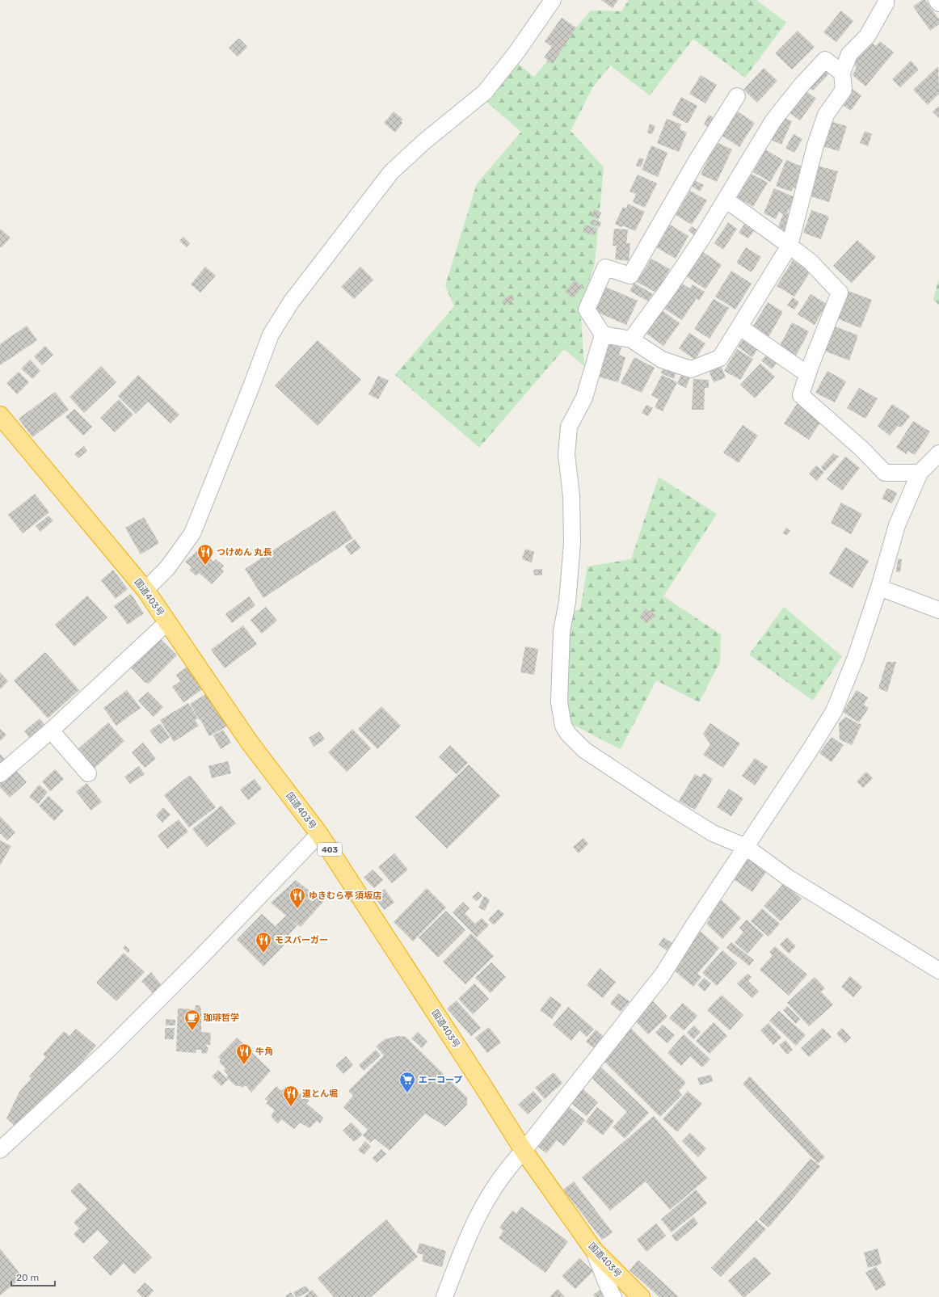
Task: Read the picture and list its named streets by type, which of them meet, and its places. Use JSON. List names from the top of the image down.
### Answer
{
  "streets": {
    "highway": ["国道403号", "403"]
  },
  "places": {
    "restaurant": [
      "つけめん 丸長",
      "ゆきむら亭 須坂店",
      "モスバーガー",
      "牛角",
      "道とん堀"
    ],
    "cafe": ["珈琲哲学"],
    "supermarket": ["エーコープ"]
  },
  "scale_bar": "20 m"
}
